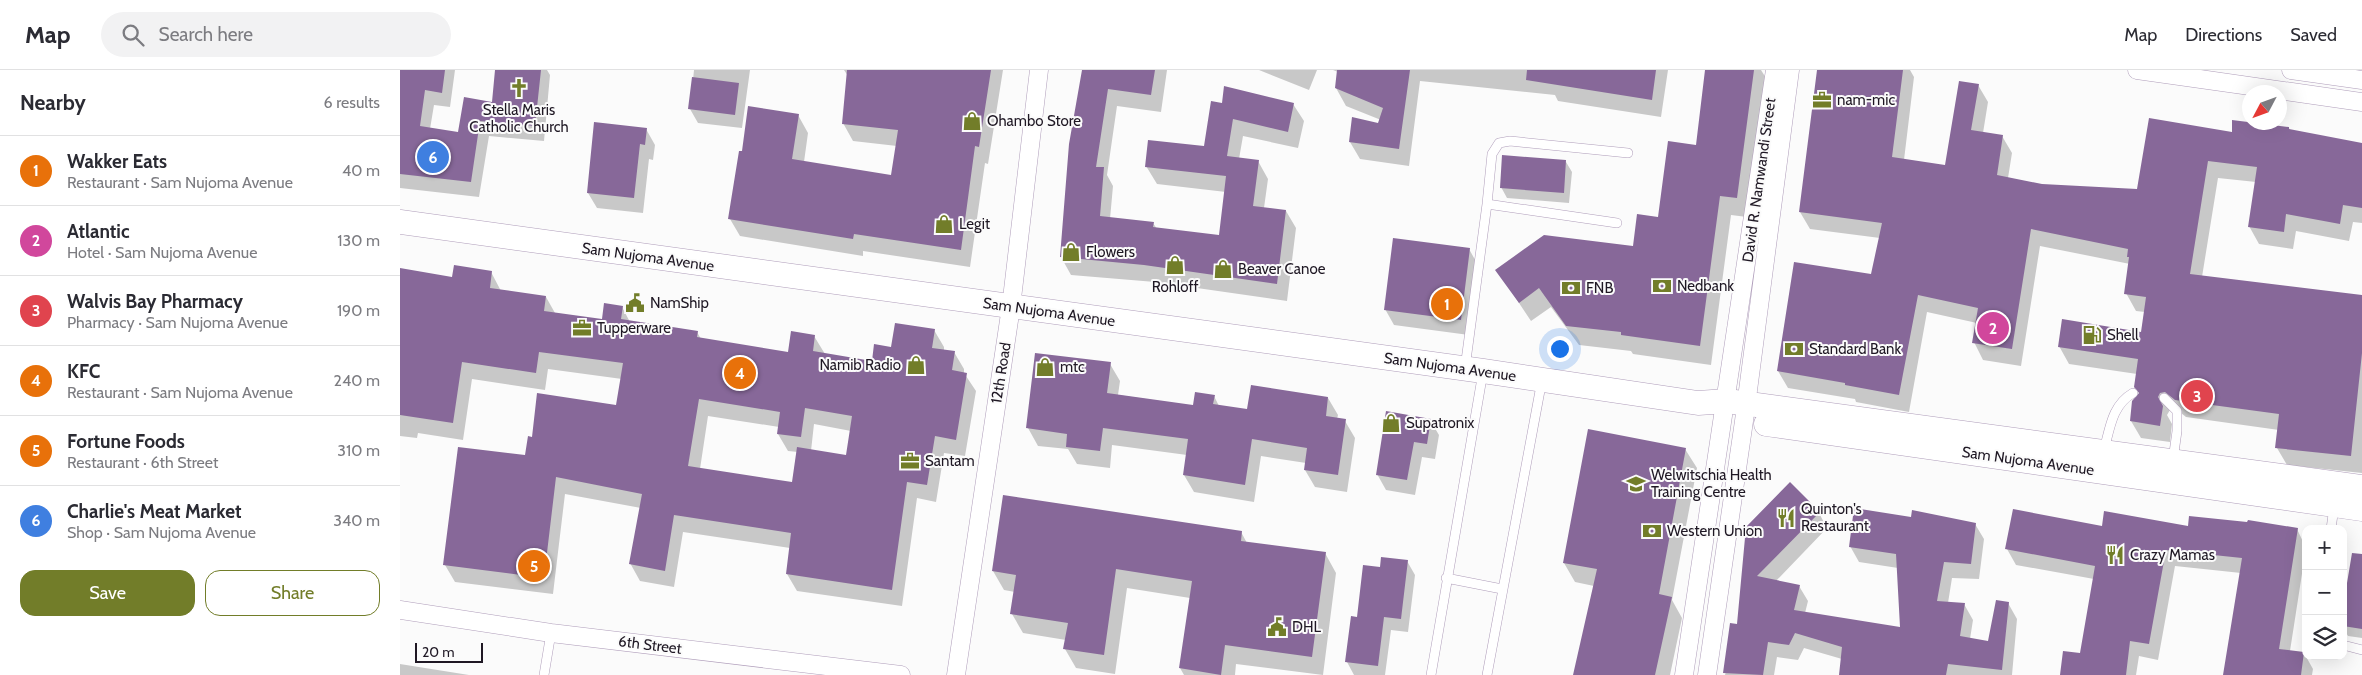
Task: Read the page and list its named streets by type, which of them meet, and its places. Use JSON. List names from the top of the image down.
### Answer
{
  "streets": {
    "main road": ["Sam Nujoma Avenue"],
    "street": ["David R. Namwandi Street", "12th Road", "6th Street"]
  },
  "crossings": [
    ["David R. Namwandi Street", "Sam Nujoma Avenue"],
    ["Sam Nujoma Avenue", "12th Road"]
  ],
  "places": {
    "church": ["Stella Maris Catholic Church"],
    "office": ["nam-mic", "Tupperware", "Santam"],
    "shop": [
      "Ohambo Store",
      "Legit",
      "Flowers",
      "Rohloff",
      "Beaver Canoe",
      "Namib Radio",
      "mtc",
      "Supatronix"
    ],
    "bank": [
      "Nedbank",
      "FNB",
      "Standard Bank",
      "Western Union"
    ],
    "public building": ["NamShip", "DHL"],
    "fuel station": ["Shell"],
    "school or university": ["Welwitschia Health Training Centre"],
    "restaurant": ["Quinton's Restaurant", "Crazy Mamas"]
  },
  "scale_bar": "20 m",
  "north": "bottom left",
  "page": {
    "header": "Map",
    "search": "Search here",
    "nav": ["Map", "Directions", "Saved"],
    "heading": ["Nearby", "6 results"],
    "list": [
      {
        "mark": "1",
        "name": "Wakker Eats",
        "note": "Restaurant · Sam Nujoma Avenue",
        "value": "40 m"
      },
      {
        "mark": "2",
        "name": "Atlantic",
        "note": "Hotel · Sam Nujoma Avenue",
        "value": "130 m"
      },
      {
        "mark": "3",
        "name": "Walvis Bay Pharmacy",
        "note": "Pharmacy · Sam Nujoma Avenue",
        "value": "190 m"
      },
      {
        "mark": "4",
        "name": "KFC",
        "note": "Restaurant · Sam Nujoma Avenue",
        "value": "240 m"
      },
      {
        "mark": "5",
        "name": "Fortune Foods",
        "note": "Restaurant · 6th Street",
        "value": "310 m"
      },
      {
        "mark": "6",
        "name": "Charlie's Meat Market",
        "note": "Shop · Sam Nujoma Avenue",
        "value": "340 m"
      }
    ],
    "pins": [
      "6",
      "1",
      "2",
      "4",
      "3",
      "5"
    ],
    "map_buttons": ["+", "−"],
    "buttons": ["Save", "Share"],
    "scale": "20 m"
  }
}
